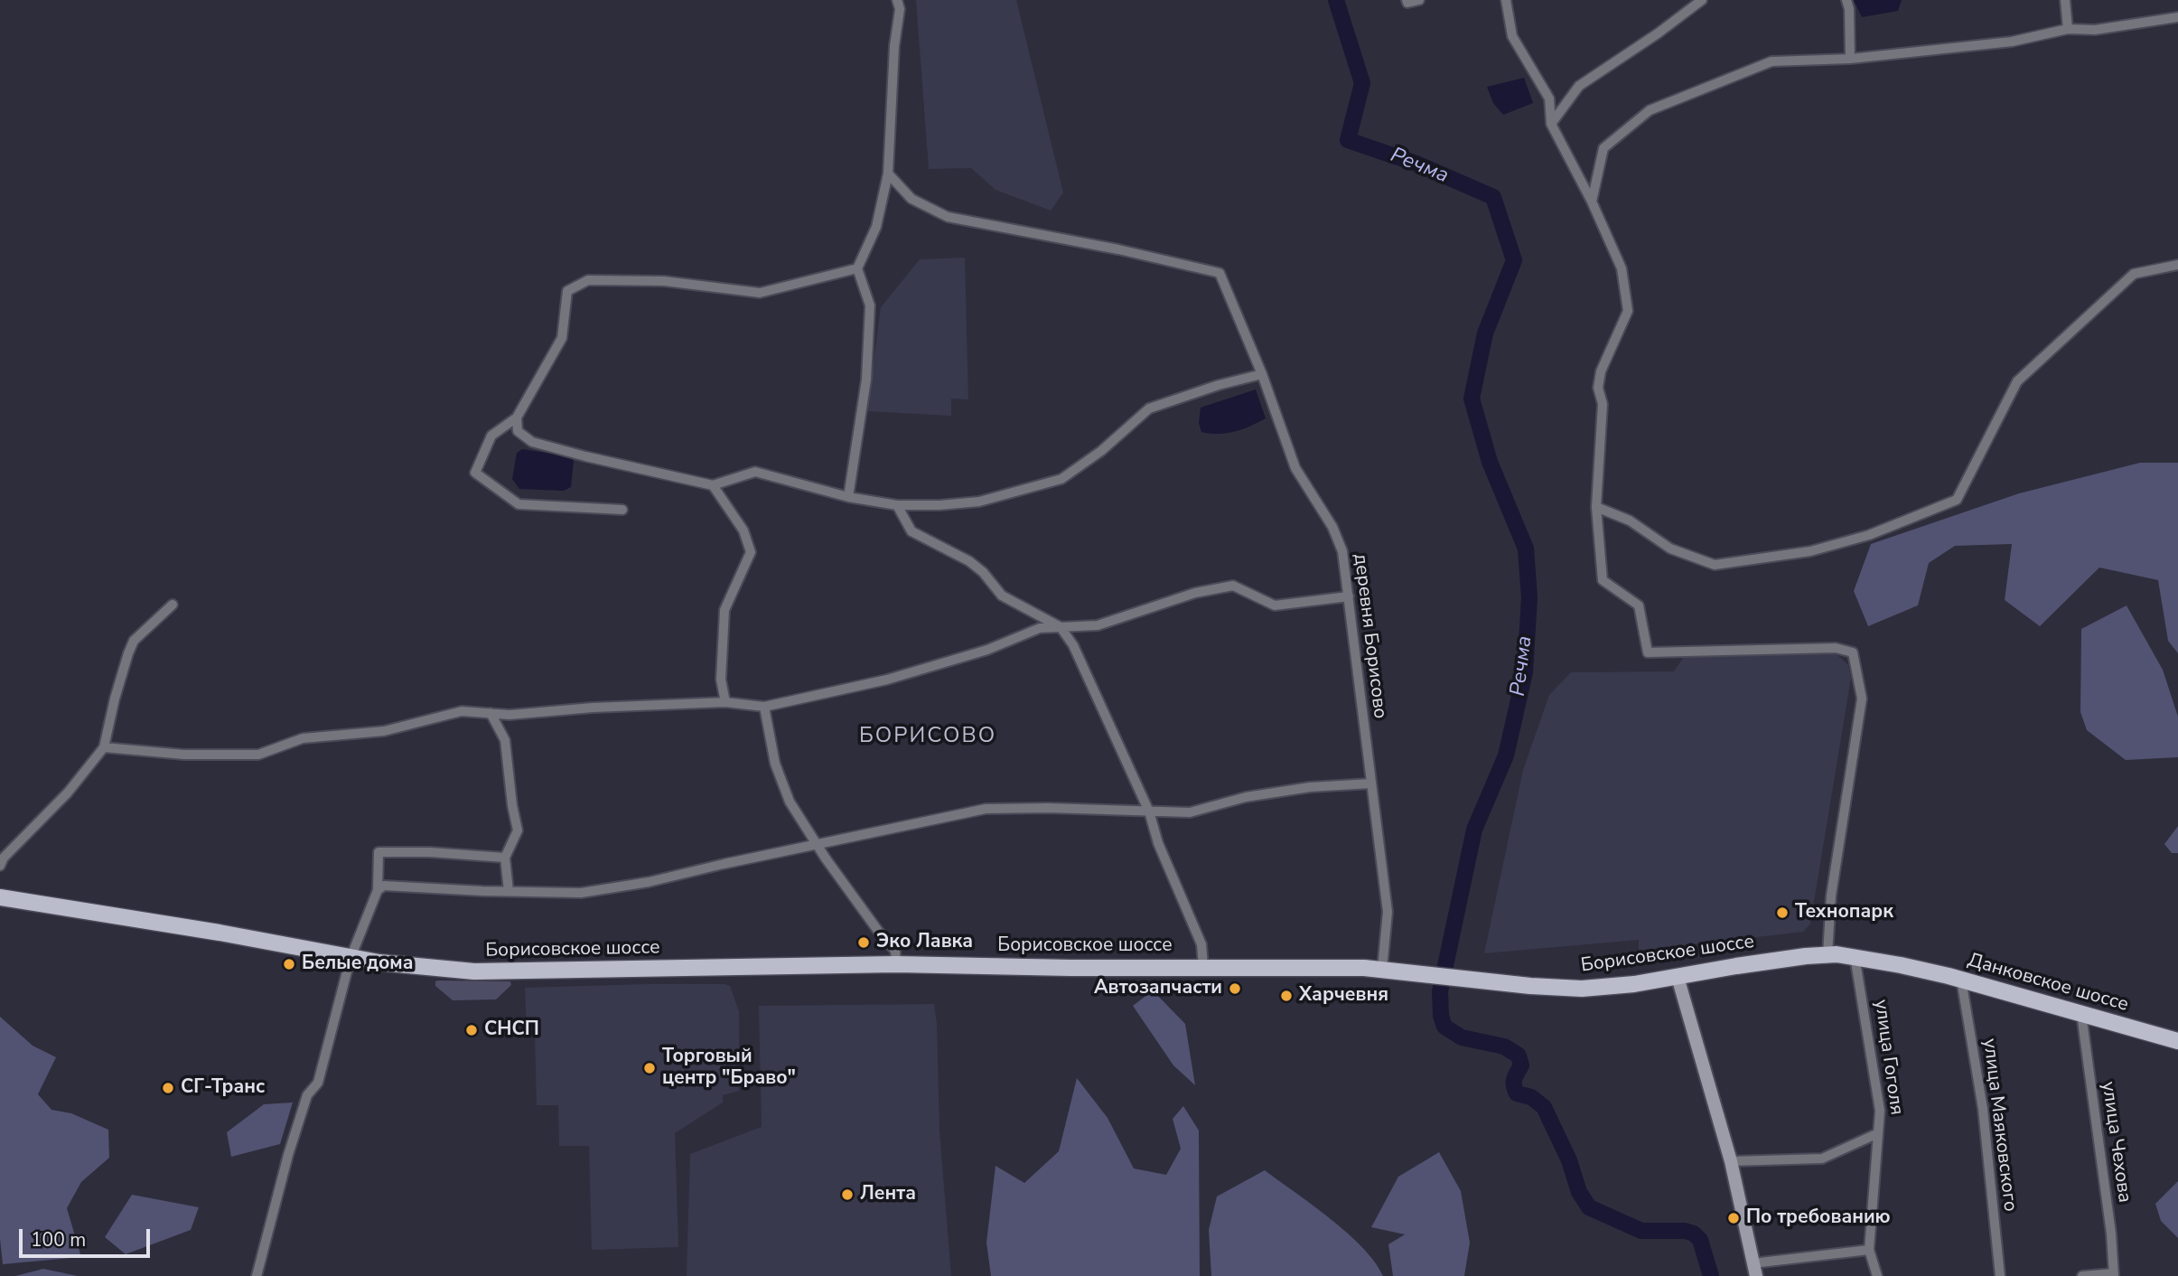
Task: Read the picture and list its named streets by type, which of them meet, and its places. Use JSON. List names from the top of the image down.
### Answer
{
  "streets": {
    "main road": ["Борисовское шоссе", "Данковское шоссе"],
    "street": [
      "деревня Борисово",
      "улица Гоголя",
      "улица Маяковского",
      "улица Чехова"
    ]
  },
  "crossings": [
    ["деревня Борисово", "Борисовское шоссе"],
    ["Борисовское шоссе", "Данковское шоссе"],
    ["Борисовское шоссе", "улица Гоголя"],
    ["Данковское шоссе", "улица Маяковского"],
    ["Данковское шоссе", "улица Чехова"]
  ],
  "districts": ["БОРИСОВО"],
  "water": ["Речма"],
  "places": [
    "Технопарк",
    "Эко Лавка",
    "Белые дома",
    "Автозапчасти",
    "Харчевня",
    "СНСП",
    "Торговый центр \"Браво\"",
    "СГ-Транс",
    "Лента",
    "По требованию"
  ],
  "scale_bar": "100 m"
}
